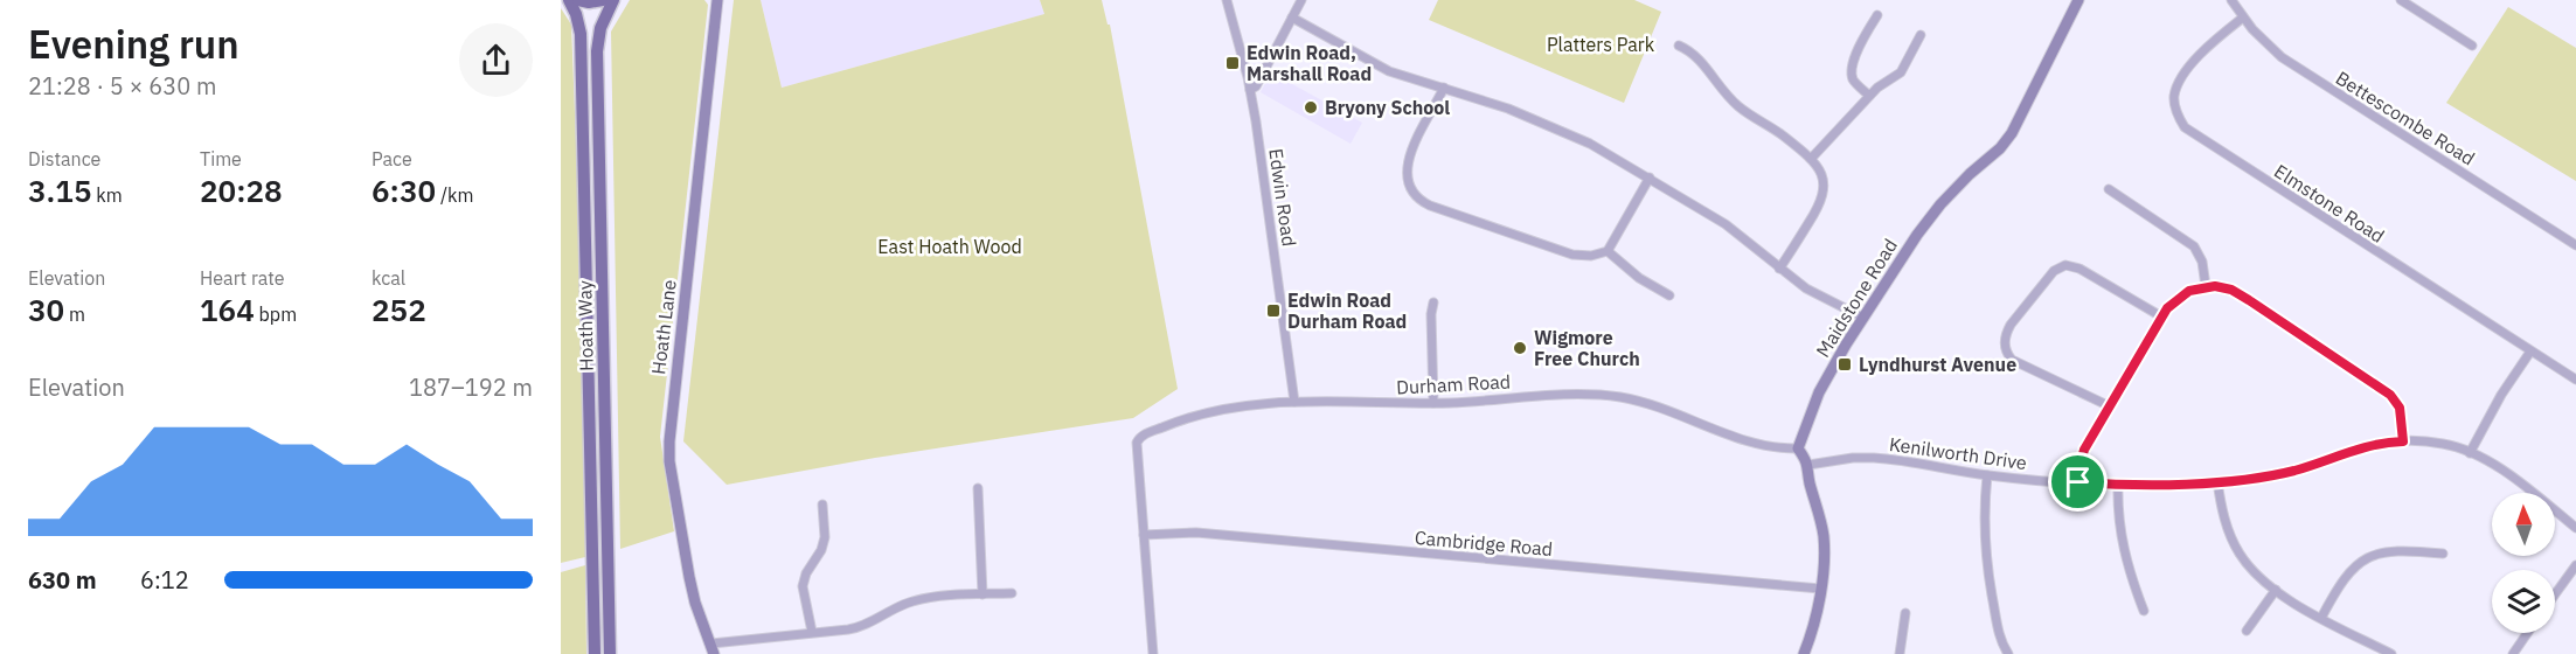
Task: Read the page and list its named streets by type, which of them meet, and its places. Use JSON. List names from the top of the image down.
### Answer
{
  "streets": {
    "main road": ["Hoath Way"],
    "street": [
      "Bettescombe Road",
      "Edwin Road",
      "Elmstone Road",
      "Maidstone Road",
      "Hoath Lane",
      "Durham Road",
      "Kenilworth Drive",
      "Cambridge Road"
    ]
  },
  "crossings": [
    ["Bettescombe Road", "Elmstone Road"],
    ["Edwin Road", "Durham Road"],
    ["Maidstone Road", "Durham Road"],
    ["Durham Road", "Cambridge Road"]
  ],
  "parks": ["Platters Park", "East Hoath Wood"],
  "places": {
    "transit": ["Edwin Road, Marshall Road", "Edwin Road Durham Road", "Lyndhurst Avenue"],
    "other": ["Bryony School", "Wigmore Free Church"]
  },
  "north": "top",
  "page": {
    "heading": ["Evening run", "21:28 · 5 × 630 m"],
    "stats": [
      ["Distance", "3.15 km"],
      ["Time", "20:28"],
      ["Pace", "6:30 /km"],
      ["Elevation", "30 m"],
      ["Heart rate", "164 bpm"],
      ["kcal", "252"]
    ],
    "chart": ["Elevation", "187–192 m"],
    "list": [
      {
        "name": "630 m",
        "note": "6:12"
      }
    ]
  }
}
